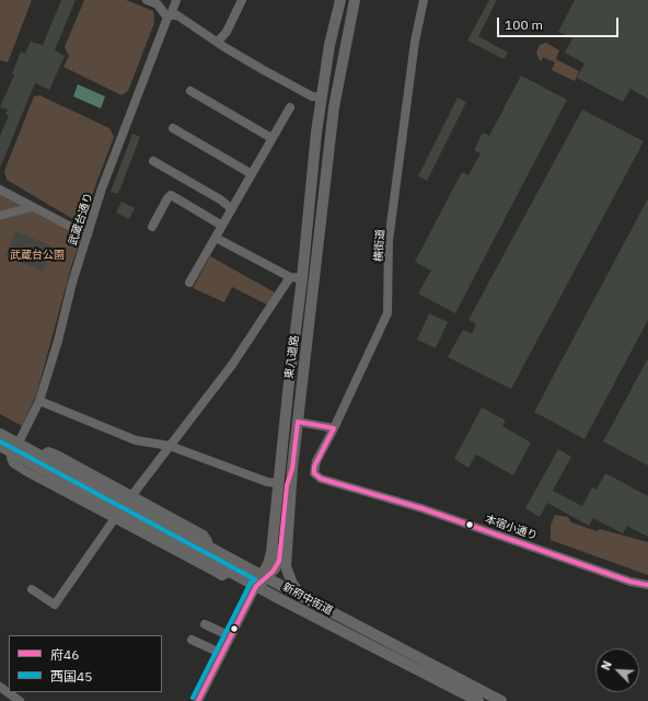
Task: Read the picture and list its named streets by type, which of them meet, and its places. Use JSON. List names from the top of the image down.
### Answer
{
  "streets": {
    "main road": ["東八道路", "新府中街道"],
    "street": ["武蔵台通り", "横街道", "本宿小通り"]
  },
  "crossings": [
    ["武蔵台通り", "新府中街道"],
    ["横街道", "本宿小通り"],
    ["東八道路", "新府中街道"]
  ],
  "parks": ["武蔵台公園"],
  "lines": ["transit line 府46", "transit line 西国45"],
  "legend": ["府46", "西国45"],
  "scale_bar": "100 m",
  "north": "top left"
}
